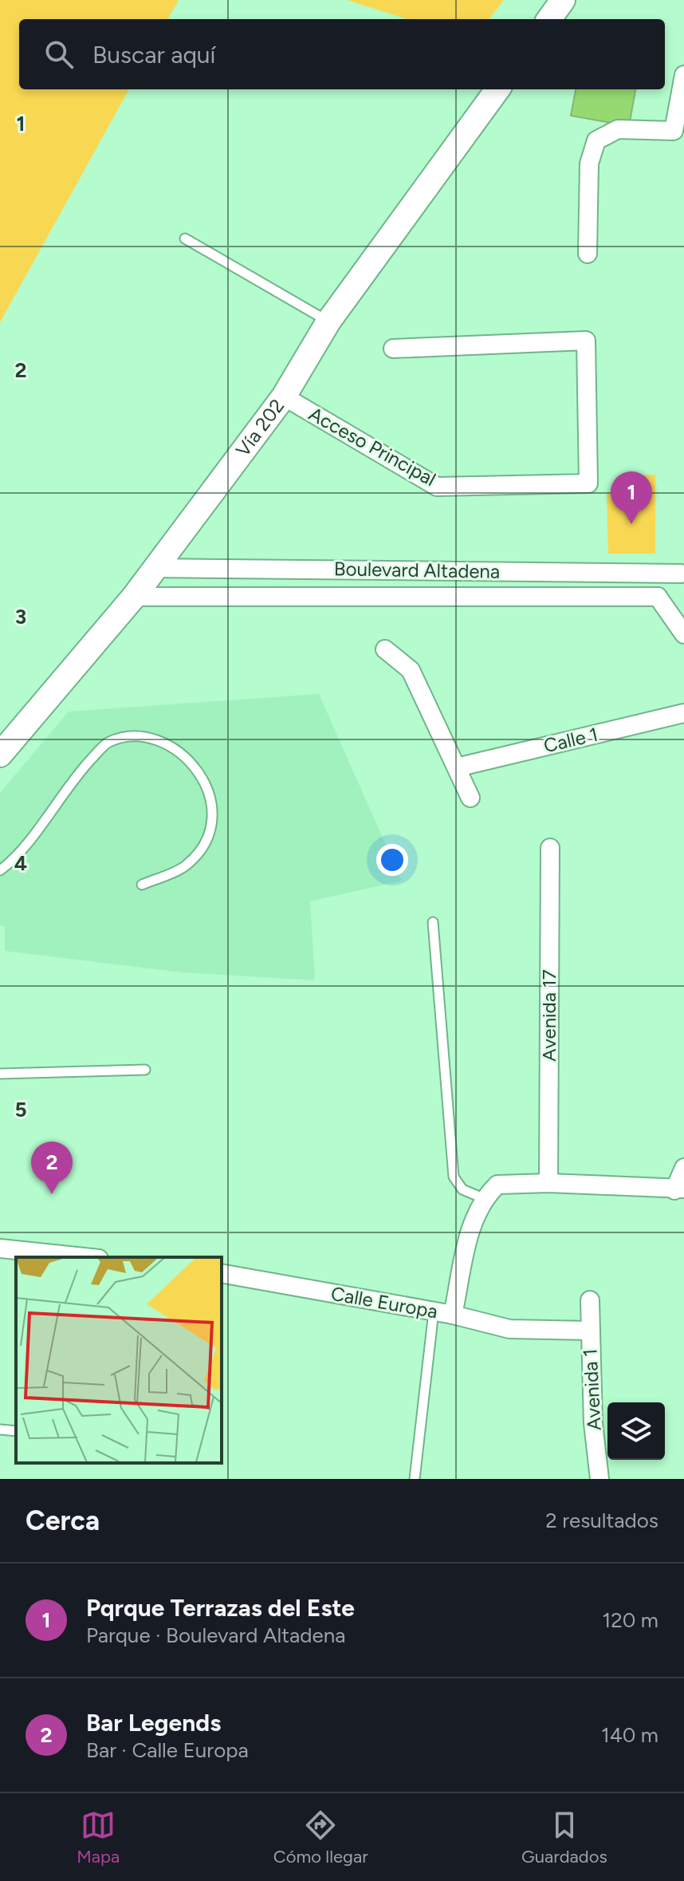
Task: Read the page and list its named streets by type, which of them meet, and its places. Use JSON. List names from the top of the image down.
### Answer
{
  "streets": {
    "main road": ["Vía 202"],
    "street": [
      "Acceso Principal",
      "Boulevard Altadena",
      "Calle 1",
      "Avenida 17",
      "Calle Europa",
      "Avenida 1"
    ]
  },
  "crossings": [
    ["Vía 202", "Acceso Principal"],
    ["Vía 202", "Boulevard Altadena"]
  ],
  "page": {
    "search": "Buscar aquí",
    "pins": ["1", "2"],
    "heading": ["Cerca", "2 resultados"],
    "list": [
      {
        "mark": "1",
        "name": "Pqrque Terrazas del Este",
        "note": "Parque · Boulevard Altadena",
        "value": "120 m"
      },
      {
        "mark": "2",
        "name": "Bar Legends",
        "note": "Bar · Calle Europa",
        "value": "140 m"
      }
    ],
    "nav": ["Mapa", "Cómo llegar", "Guardados"]
  },
  "grid": {
    "rows": [
      "1",
      "2",
      "3",
      "4",
      "5"
    ]
  }
}
